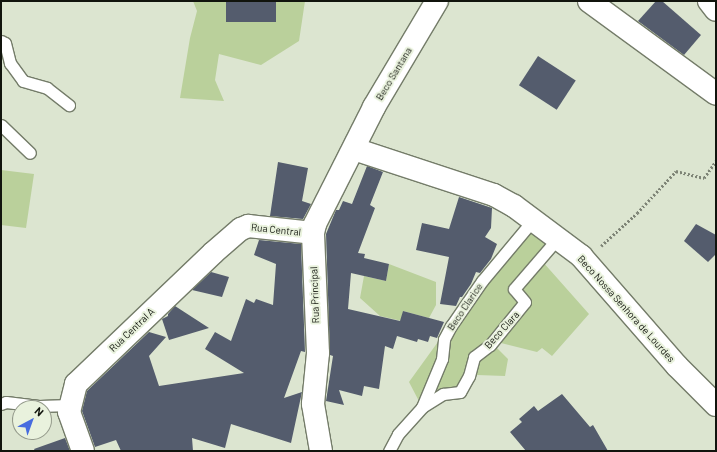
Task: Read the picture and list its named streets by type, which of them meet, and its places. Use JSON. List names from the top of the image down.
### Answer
{
  "streets": {
    "street": [
      "Beco Santana",
      "Rua Central",
      "Rua Principal",
      "Beco Nossa Senhora de Lourdes",
      "Rua Central A"
    ],
    "lane": ["Beco Clarice", "Beco Clara"]
  },
  "crossings": [
    ["Beco Santana", "Rua Principal"],
    ["Beco Santana", "Beco Nossa Senhora de Lourdes"],
    ["Rua Central", "Rua Principal"],
    ["Rua Central", "Rua Central A"],
    ["Rua Principal", "Beco Nossa Senhora de Lourdes"],
    ["Beco Clarice", "Beco Nossa Senhora de Lourdes"],
    ["Beco Clarice", "Beco Clara"],
    ["Beco Nossa Senhora de Lourdes", "Beco Clara"]
  ],
  "north": "top right"
}
